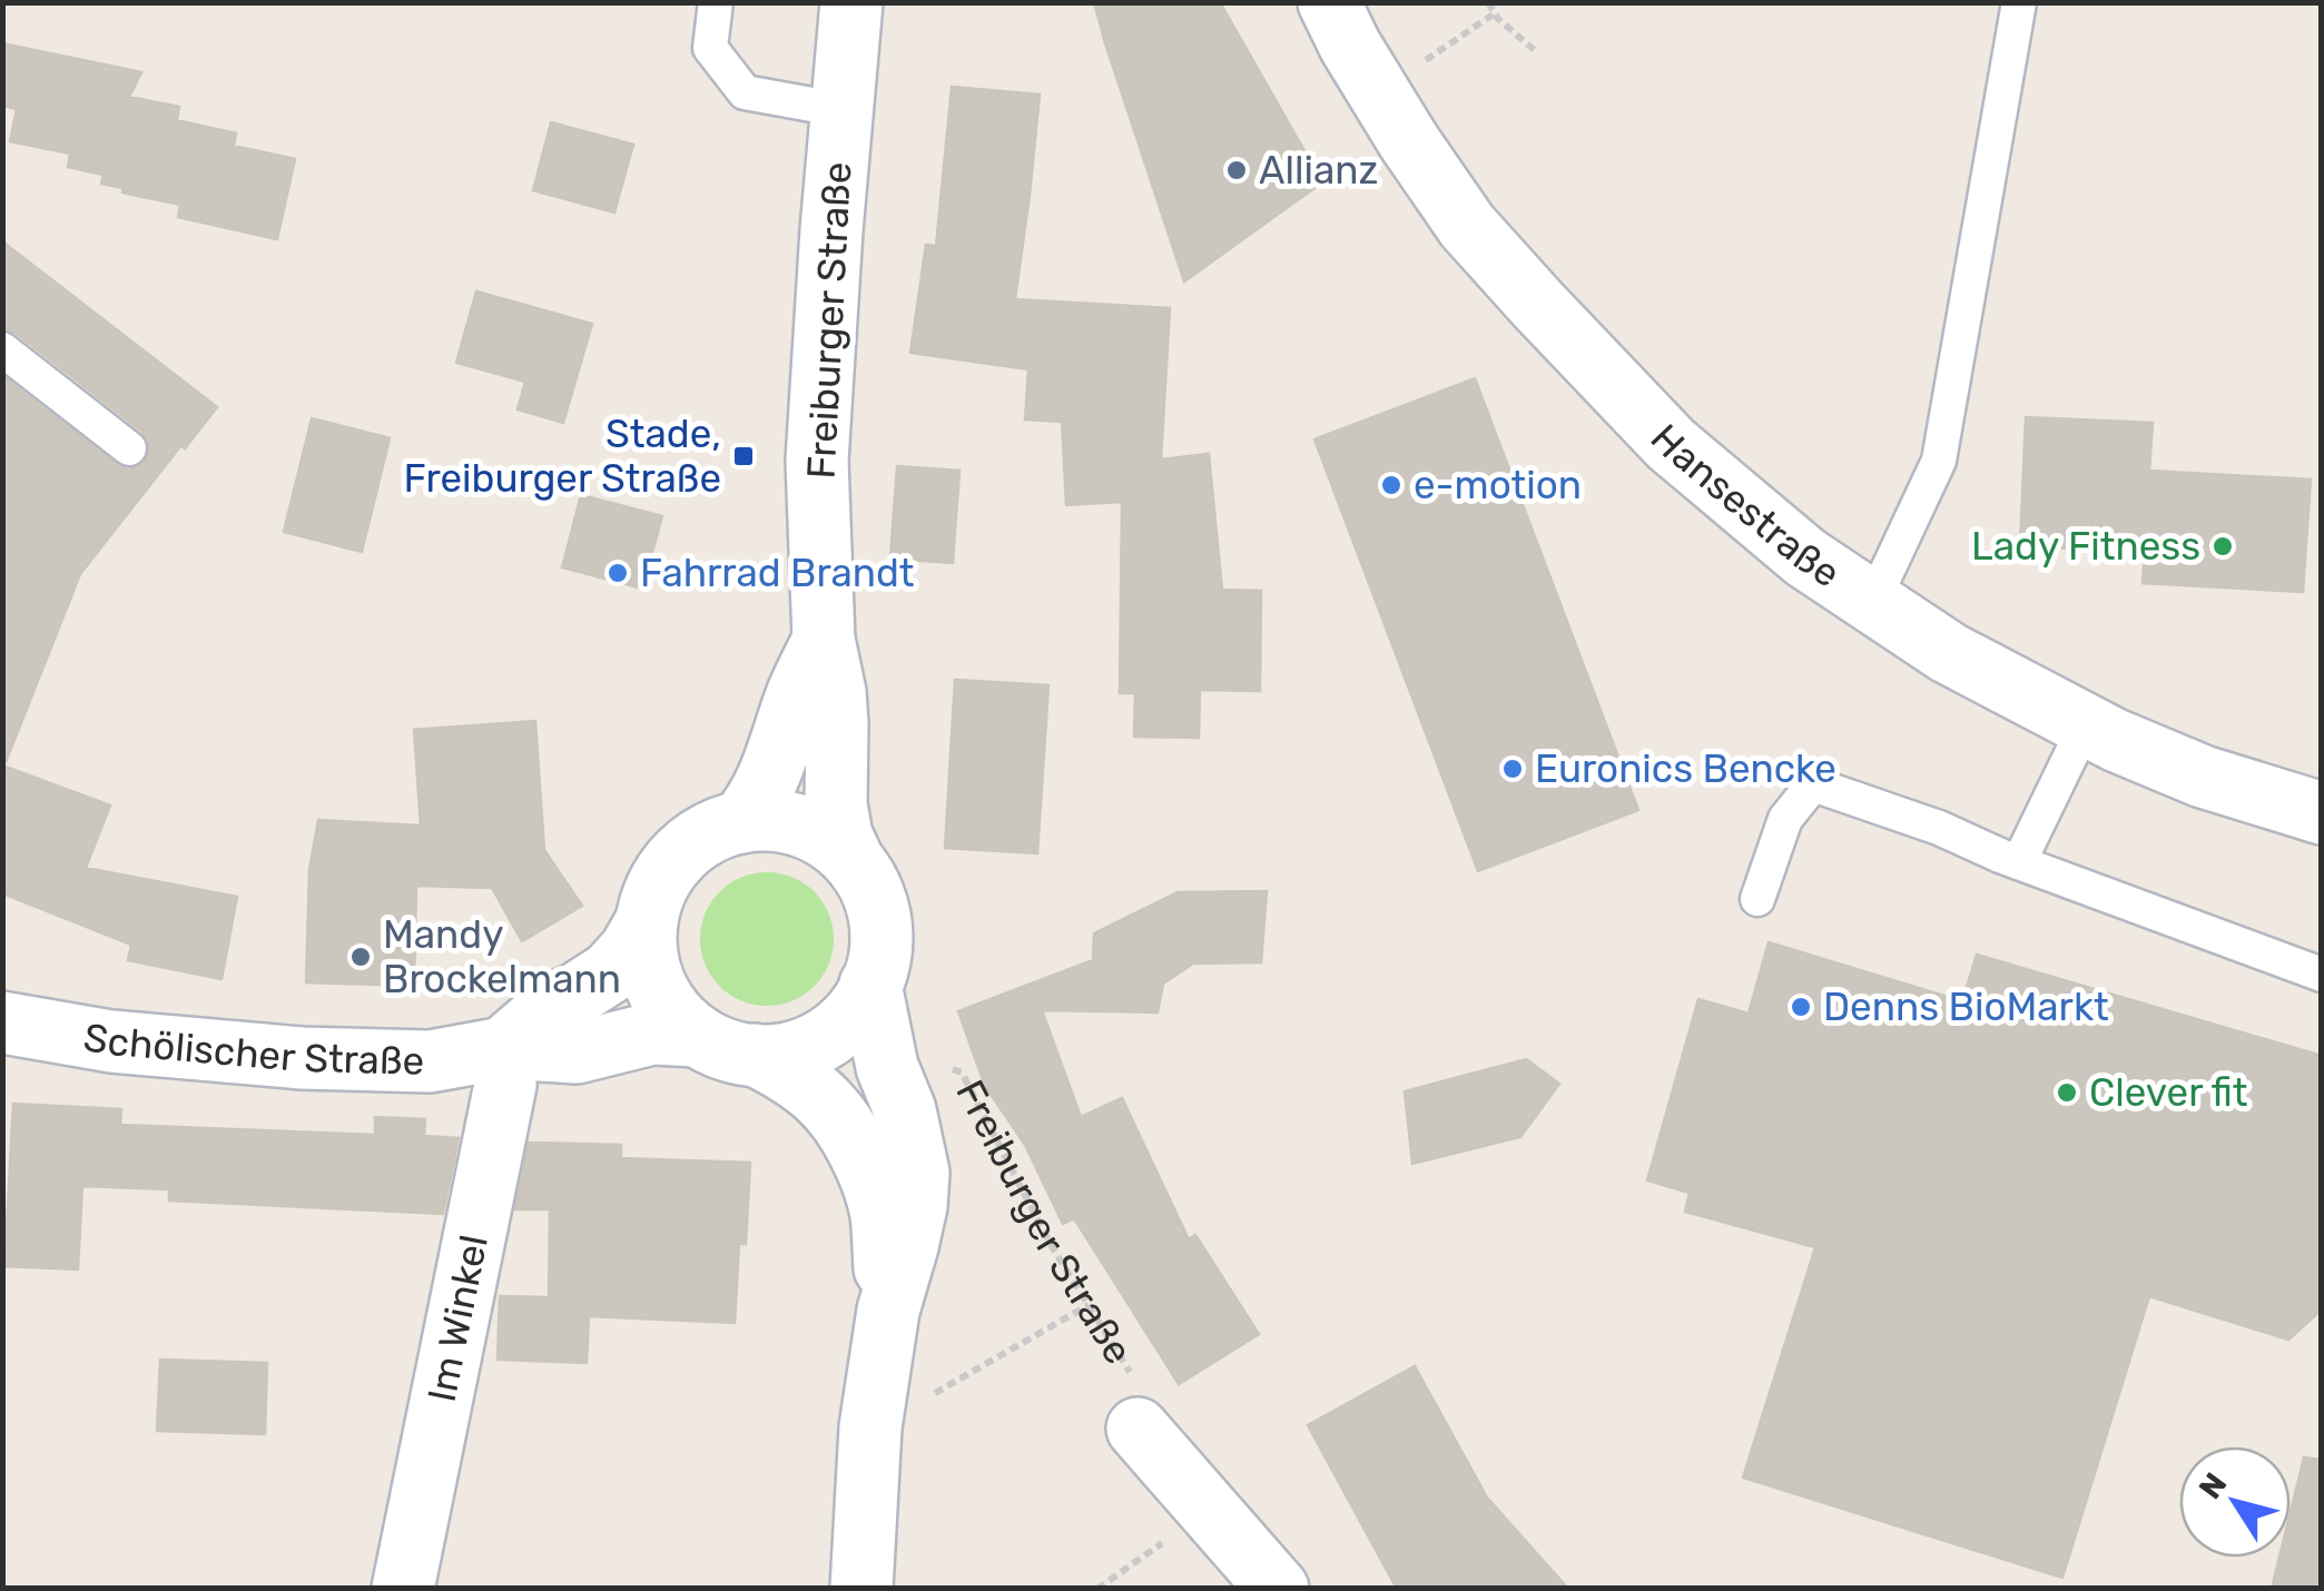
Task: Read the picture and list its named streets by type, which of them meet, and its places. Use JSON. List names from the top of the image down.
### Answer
{
  "streets": {
    "main road": [
      "Freiburger Straße",
      "Hansestraße",
      "Schölischer Straße",
      "Im Winkel"
    ]
  },
  "crossings": [
    ["Freiburger Straße", "Schölischer Straße"],
    ["Schölischer Straße", "Im Winkel"]
  ],
  "places": {
    "other": [
      "Allianz",
      "e-motion",
      "Lady Fitness",
      "Fahrrad Brandt",
      "Euronics Bencke",
      "Mandy Brockelmann",
      "Denns BioMarkt",
      "Clever fit"
    ],
    "transit": ["Stade, Freiburger Straße"]
  },
  "north": "top left"
}
